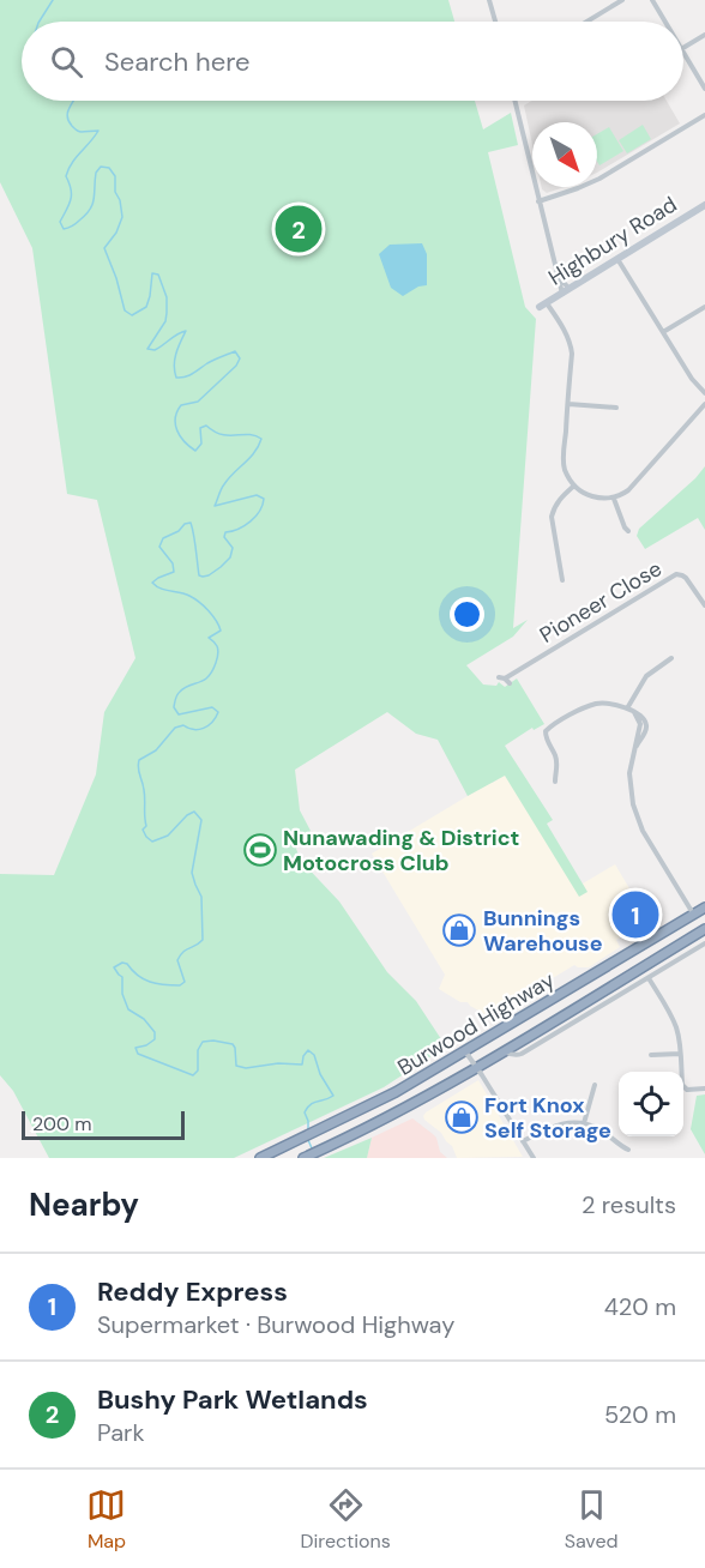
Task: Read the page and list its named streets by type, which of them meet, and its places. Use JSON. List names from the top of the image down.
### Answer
{
  "streets": {
    "highway": ["Burwood Highway"],
    "main road": ["Highbury Road"],
    "street": ["Pioneer Close"]
  },
  "places": {
    "sports": ["Nunawading & District Motocross Club"],
    "shop": ["Bunnings Warehouse", "Fort Knox Self Storage"]
  },
  "scale_bar": "200 m",
  "north": "bottom right",
  "page": {
    "search": "Search here",
    "pins": ["2", "1"],
    "scale": "200 m",
    "heading": ["Nearby", "2 results"],
    "list": [
      {
        "mark": "1",
        "name": "Reddy Express",
        "note": "Supermarket · Burwood Highway",
        "value": "420 m"
      },
      {
        "mark": "2",
        "name": "Bushy Park Wetlands",
        "note": "Park",
        "value": "520 m"
      }
    ],
    "nav": ["Map", "Directions", "Saved"]
  }
}
